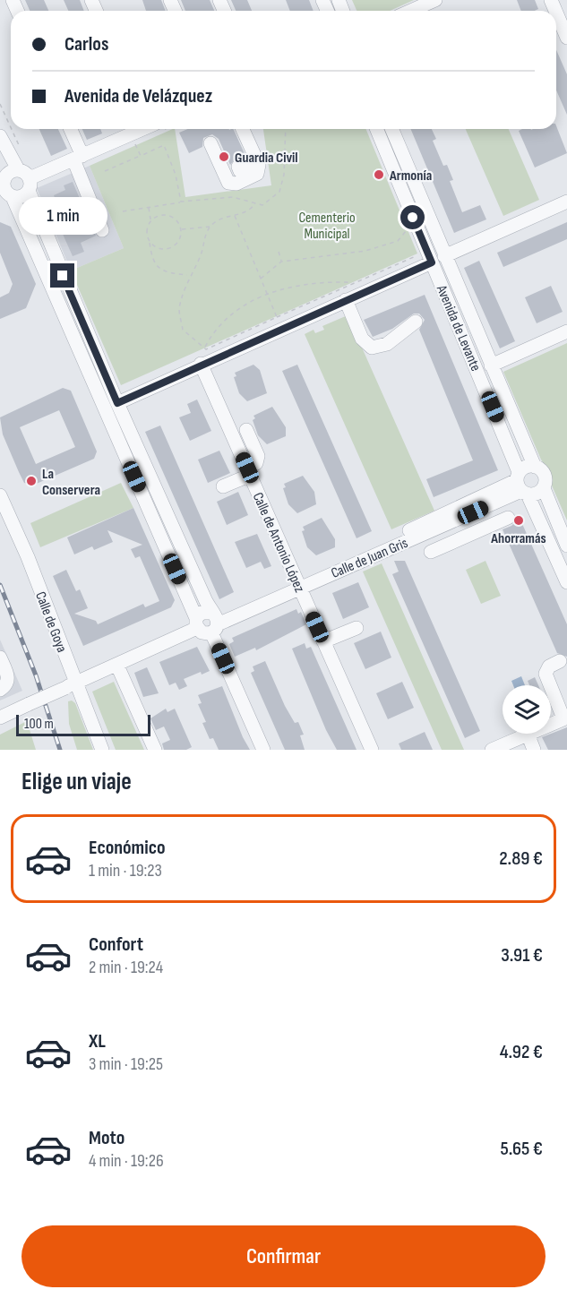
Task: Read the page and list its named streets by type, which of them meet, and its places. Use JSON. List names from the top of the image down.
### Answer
{
  "streets": {
    "street": [
      "Avenida de Levante",
      "Calle de Antonio López",
      "Calle de Juan Gris",
      "Calle de Goya"
    ]
  },
  "crossings": [
    ["Avenida de Levante", "Calle de Juan Gris"],
    ["Calle de Antonio López", "Calle de Juan Gris"]
  ],
  "parks": ["Cementerio Municipal"],
  "places": [
    "Guardia Civil",
    "Armonía",
    "La Conservera",
    "Ahorramás"
  ],
  "scale_bar": "100 m",
  "page": {
    "banner": ["Carlos", "Avenida de Velázquez"],
    "bubble": "1 min",
    "scale": "100 m",
    "heading": "Elige un viaje",
    "list": [
      {
        "name": "Económico",
        "note": "1 min · 19:23",
        "value": "2.89 €"
      },
      {
        "name": "Confort",
        "note": "2 min · 19:24",
        "value": "3.91 €"
      },
      {
        "name": "XL",
        "note": "3 min · 19:25",
        "value": "4.92 €"
      },
      {
        "name": "Moto",
        "note": "4 min · 19:26",
        "value": "5.65 €"
      }
    ],
    "buttons": "Confirmar"
  }
}
